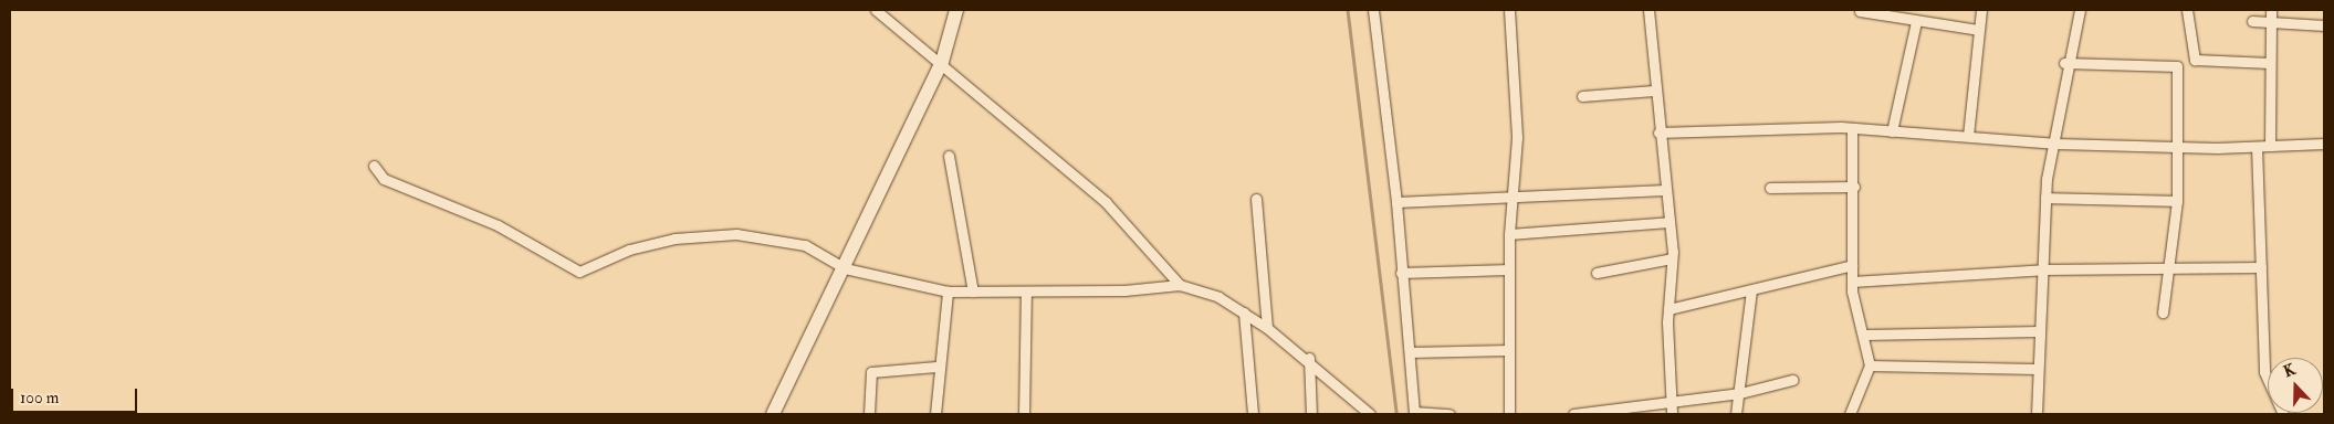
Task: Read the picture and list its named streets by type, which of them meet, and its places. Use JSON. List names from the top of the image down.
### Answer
{
  "scale_bar": "100 m",
  "north": "top"
}
